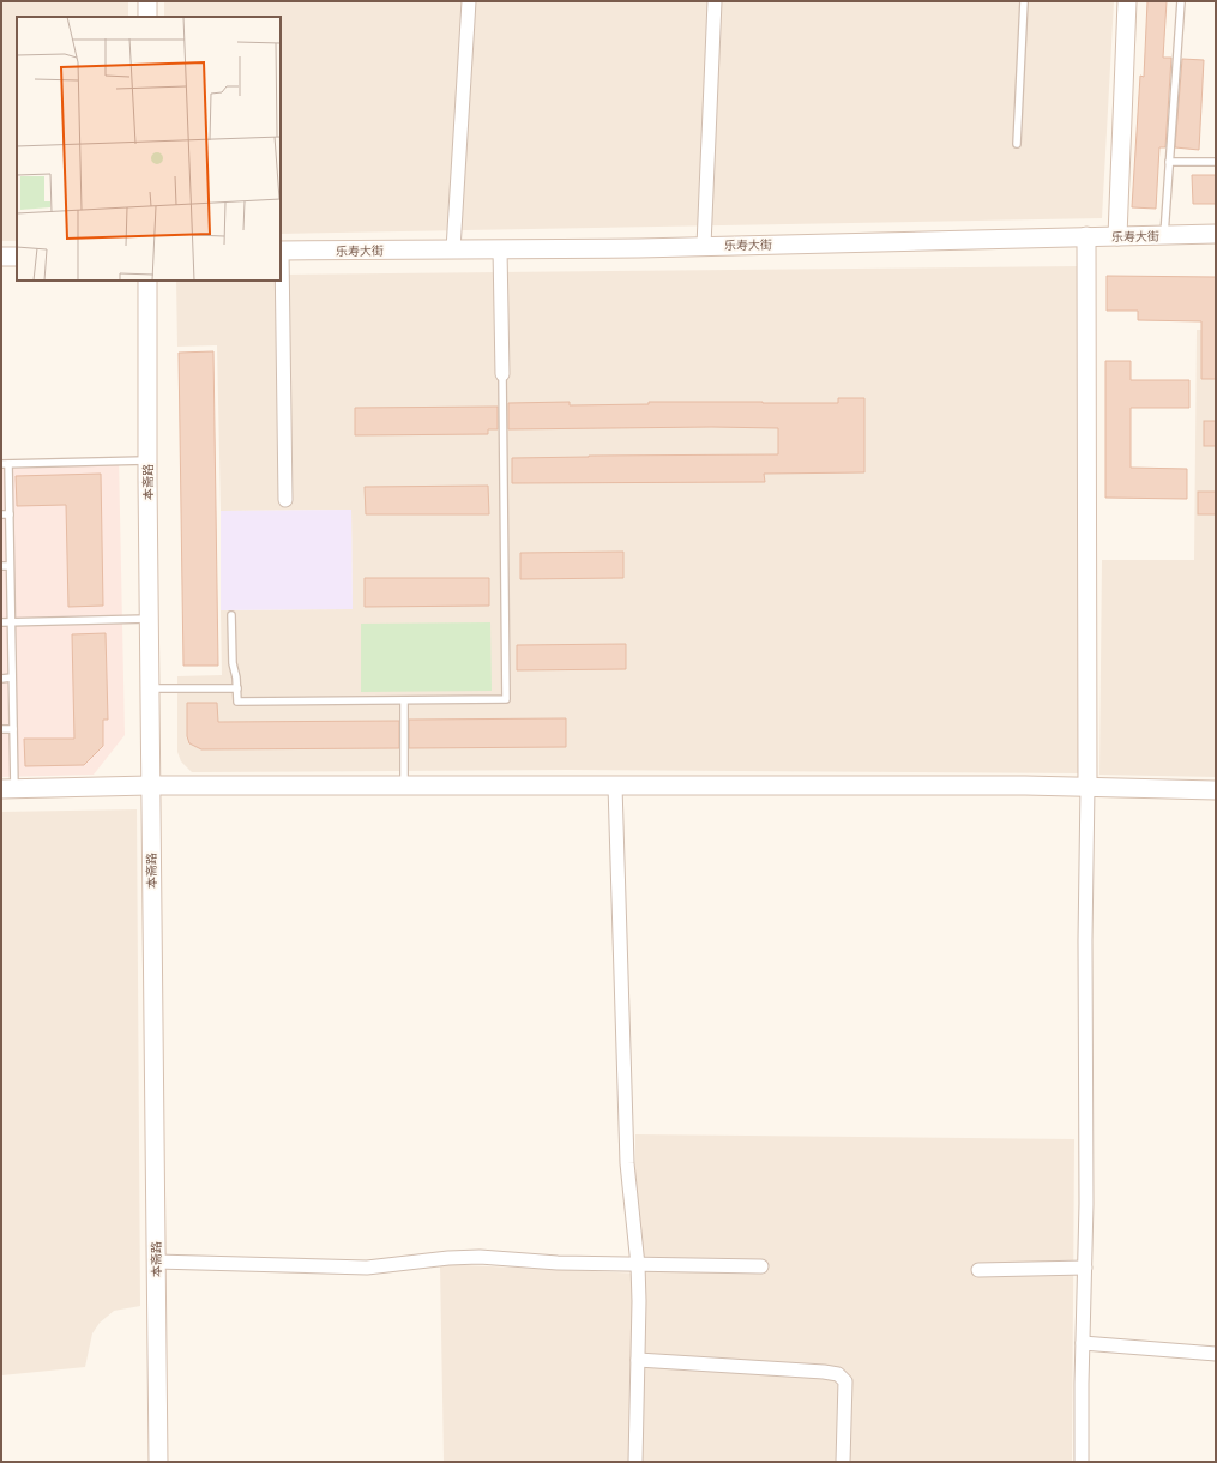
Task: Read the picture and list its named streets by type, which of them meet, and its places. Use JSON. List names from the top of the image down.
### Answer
{
  "streets": {
    "street": ["乐寿大街", "本斋路"]
  }
}
